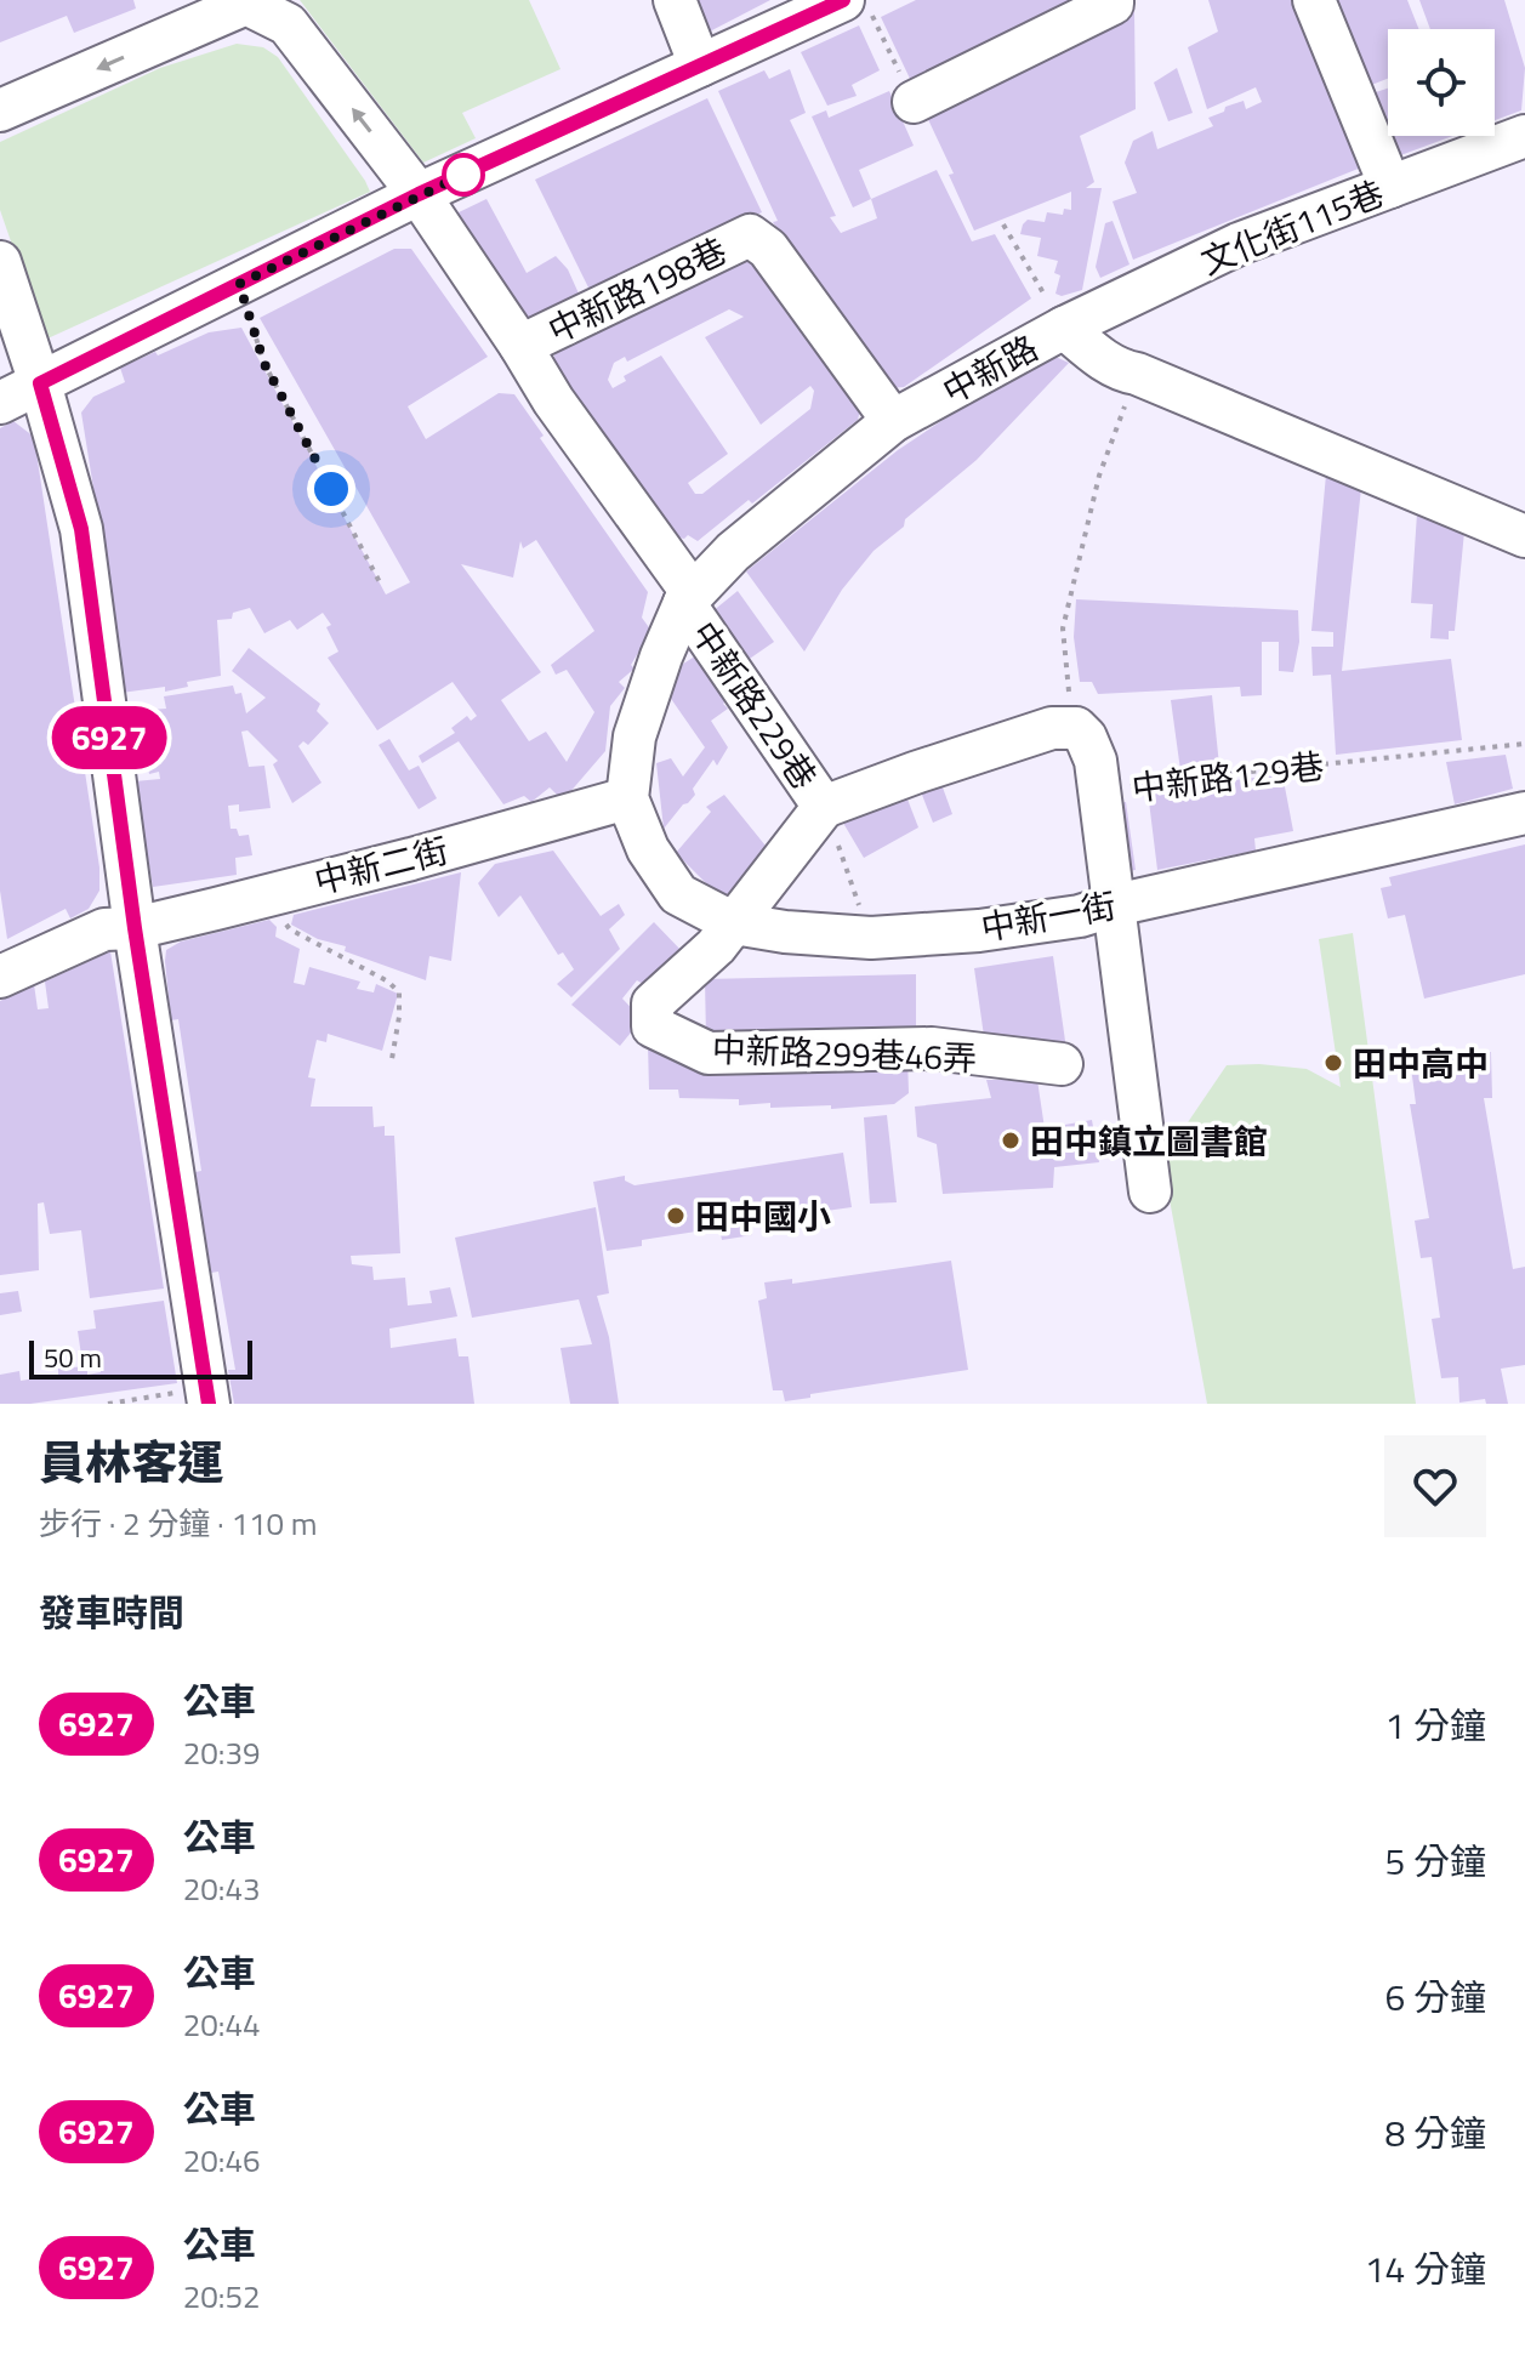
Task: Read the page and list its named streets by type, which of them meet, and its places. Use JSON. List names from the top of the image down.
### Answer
{
  "streets": {
    "street": [
      "文化街115巷",
      "中新路198巷",
      "中新路",
      "中新路229巷",
      "中新路129巷",
      "中新二街",
      "中新一街",
      "中新路299巷46弄"
    ]
  },
  "crossings": [
    ["文化街115巷", "中新路"],
    ["中新路198巷", "中新路"],
    ["中新路198巷", "中新路229巷"],
    ["中新路", "中新路229巷"],
    ["中新路", "中新二街"],
    ["中新路", "中新一街"],
    ["中新路129巷", "中新一街"],
    ["中新二街", "中新一街"],
    ["中新一街", "中新路299巷46弄"]
  ],
  "places": ["田中高中", "田中鎮立圖書館", "田中國小"],
  "lines": ["bus line 6927"],
  "scale_bar": "50 m",
  "page": {
    "on_map": "6927",
    "scale": "50 m",
    "heading": [
      ["員林客運", "步行 · 2 分鐘 · 110 m"],
      "發車時間"
    ],
    "list": [
      {
        "mark": "6927",
        "name": "公車",
        "note": "20:39",
        "value": "1 分鐘"
      },
      {
        "mark": "6927",
        "name": "公車",
        "note": "20:43",
        "value": "5 分鐘"
      },
      {
        "mark": "6927",
        "name": "公車",
        "note": "20:44",
        "value": "6 分鐘"
      },
      {
        "mark": "6927",
        "name": "公車",
        "note": "20:46",
        "value": "8 分鐘"
      },
      {
        "mark": "6927",
        "name": "公車",
        "note": "20:52",
        "value": "14 分鐘"
      }
    ]
  }
}
